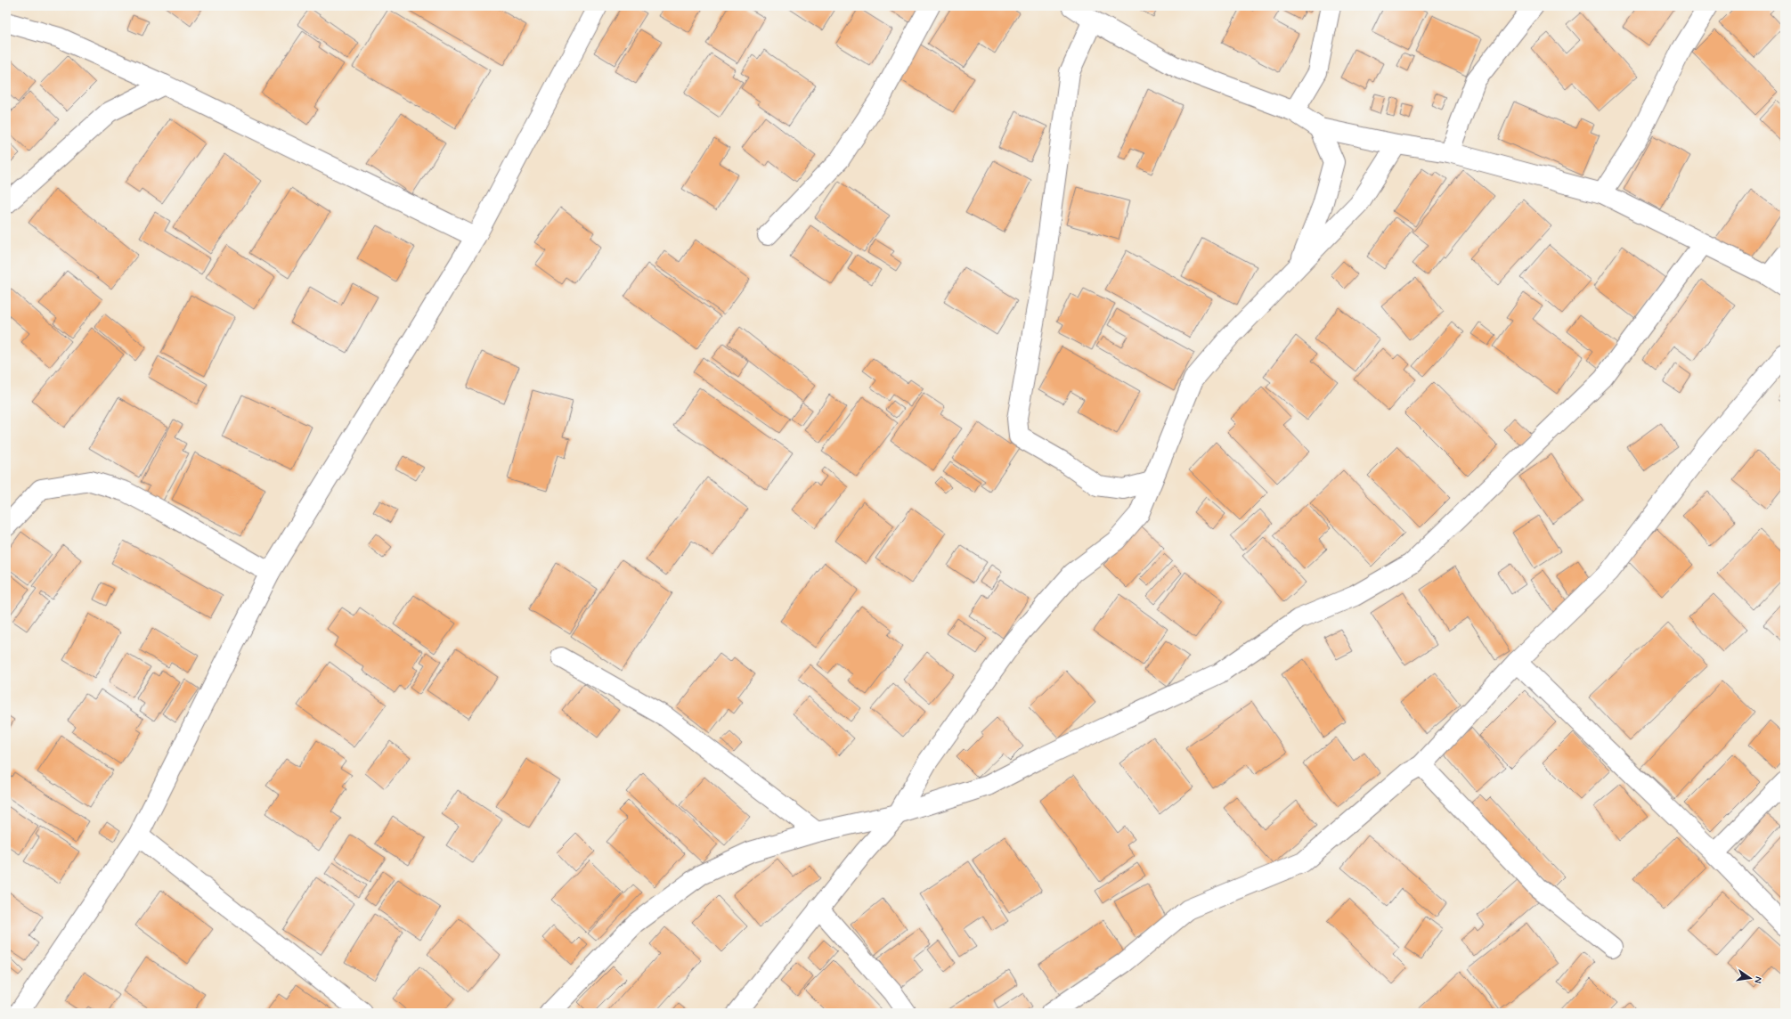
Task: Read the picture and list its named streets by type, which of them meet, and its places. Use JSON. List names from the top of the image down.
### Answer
{
  "north": "right"
}
